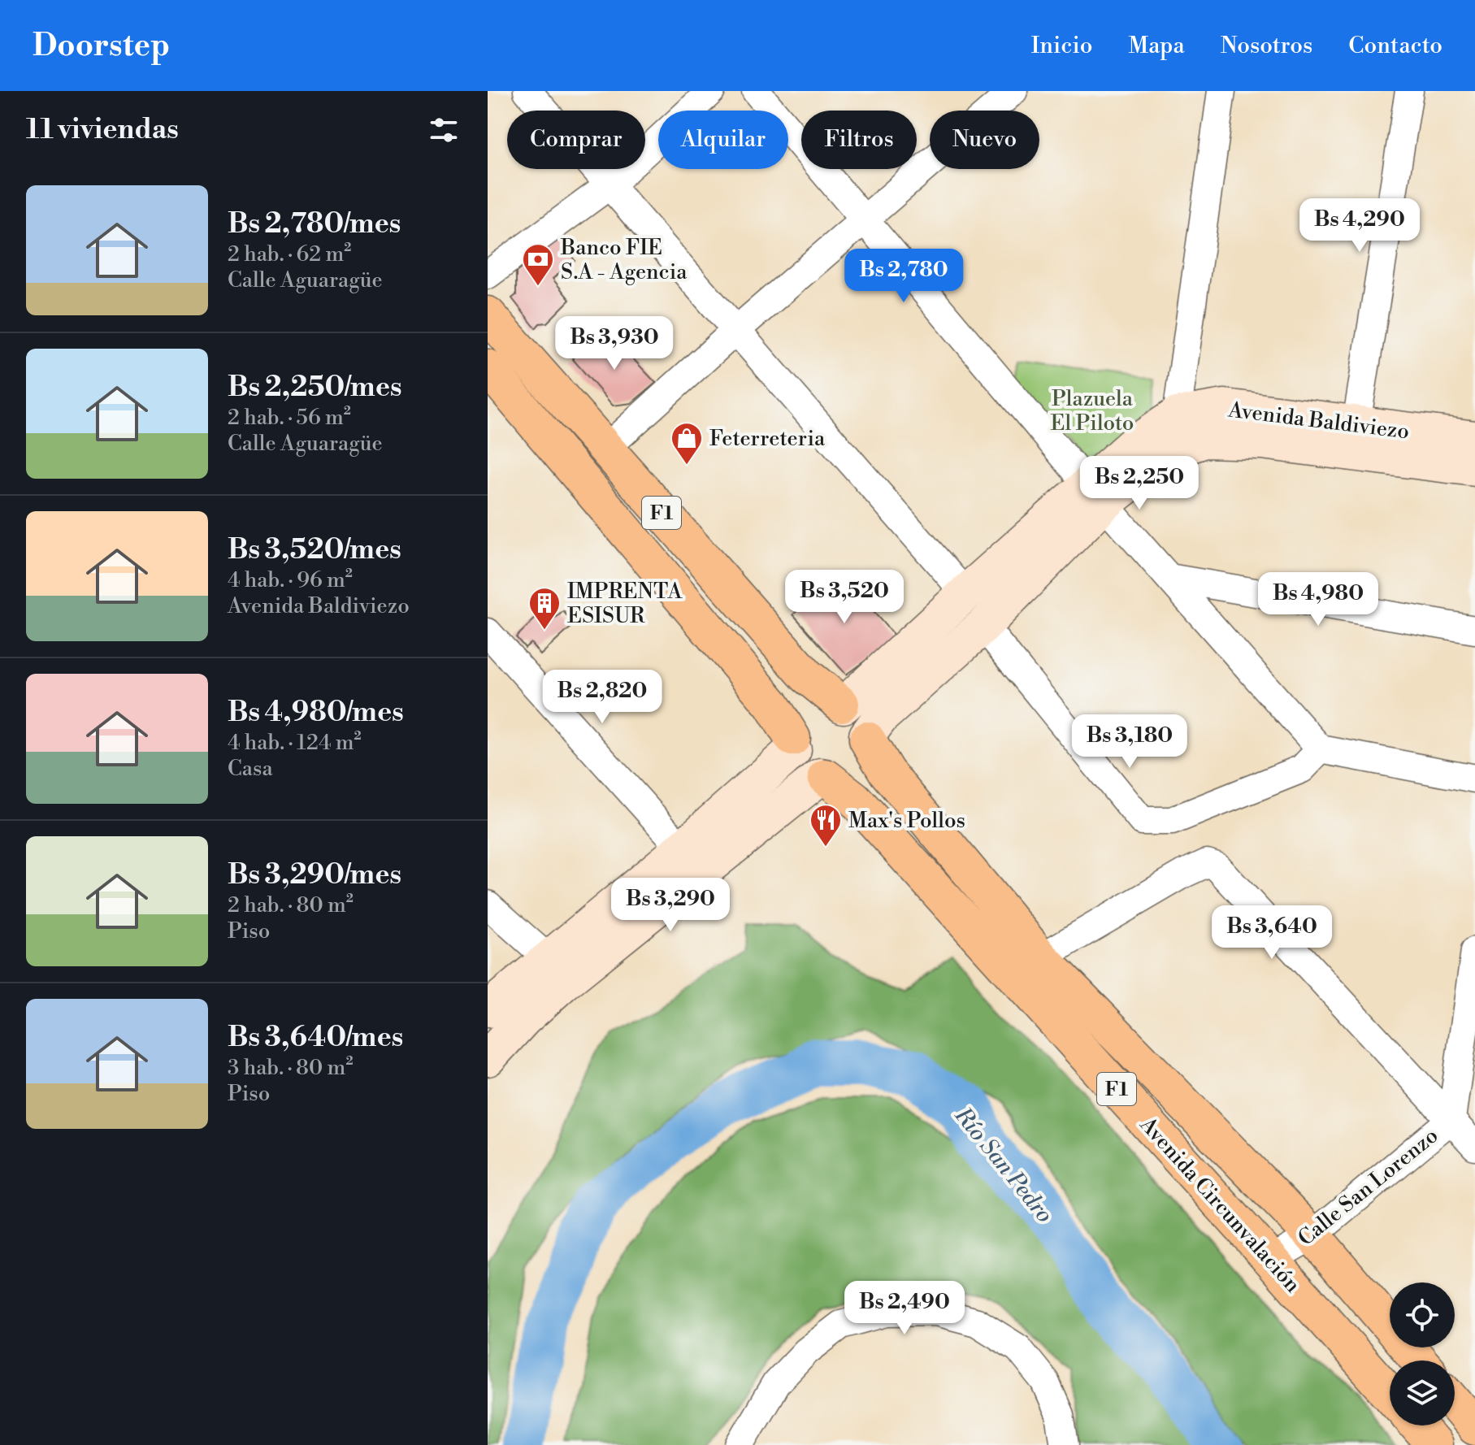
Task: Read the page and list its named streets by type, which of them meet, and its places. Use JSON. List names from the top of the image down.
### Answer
{
  "streets": {
    "highway": ["F1", "Avenida Circunvalación"],
    "street": ["Avenida Baldiviezo", "Calle San Lorenzo"]
  },
  "crossings": [
    ["Avenida Baldiviezo", "F1"],
    ["Avenida Baldiviezo", "Avenida Circunvalación"],
    ["F1", "Avenida Circunvalación"],
    ["Calle San Lorenzo", "Avenida Circunvalación"]
  ],
  "water": ["Río San Pedro"],
  "parks": ["Plazuela El Piloto"],
  "places": {
    "bank": ["Banco FIE S.A - Agencia"],
    "shop": ["Feterreteria"],
    "building": ["IMPRENTA ESISUR"],
    "restaurant": ["Max's Pollos"]
  },
  "page": {
    "header": "Doorstep",
    "nav": [
      "Inicio",
      "Mapa",
      "Nosotros",
      "Contacto"
    ],
    "heading": "11 viviendas",
    "chip": [
      "Comprar",
      "Alquilar",
      "Filtros",
      "Nuevo"
    ],
    "list": [
      {
        "name": "Bs 2,780/mes",
        "note": "2 hab. · 62 m² · Calle Aguaragüe"
      },
      {
        "name": "Bs 2,250/mes",
        "note": "2 hab. · 56 m² · Calle Aguaragüe"
      },
      {
        "name": "Bs 3,520/mes",
        "note": "4 hab. · 96 m² · Avenida Baldiviezo"
      },
      {
        "name": "Bs 4,980/mes",
        "note": "4 hab. · 124 m² · Casa"
      },
      {
        "name": "Bs 3,290/mes",
        "note": "2 hab. · 80 m² · Piso"
      },
      {
        "name": "Bs 3,640/mes",
        "note": "3 hab. · 80 m² · Piso"
      }
    ],
    "price": [
      "Bs 4,290",
      "Bs 2,780",
      "Bs 3,930",
      "Bs 2,250",
      "Bs 3,520",
      "Bs 4,980",
      "Bs 2,820",
      "Bs 3,180",
      "Bs 3,290",
      "Bs 3,640",
      "Bs 2,490"
    ]
  }
}
